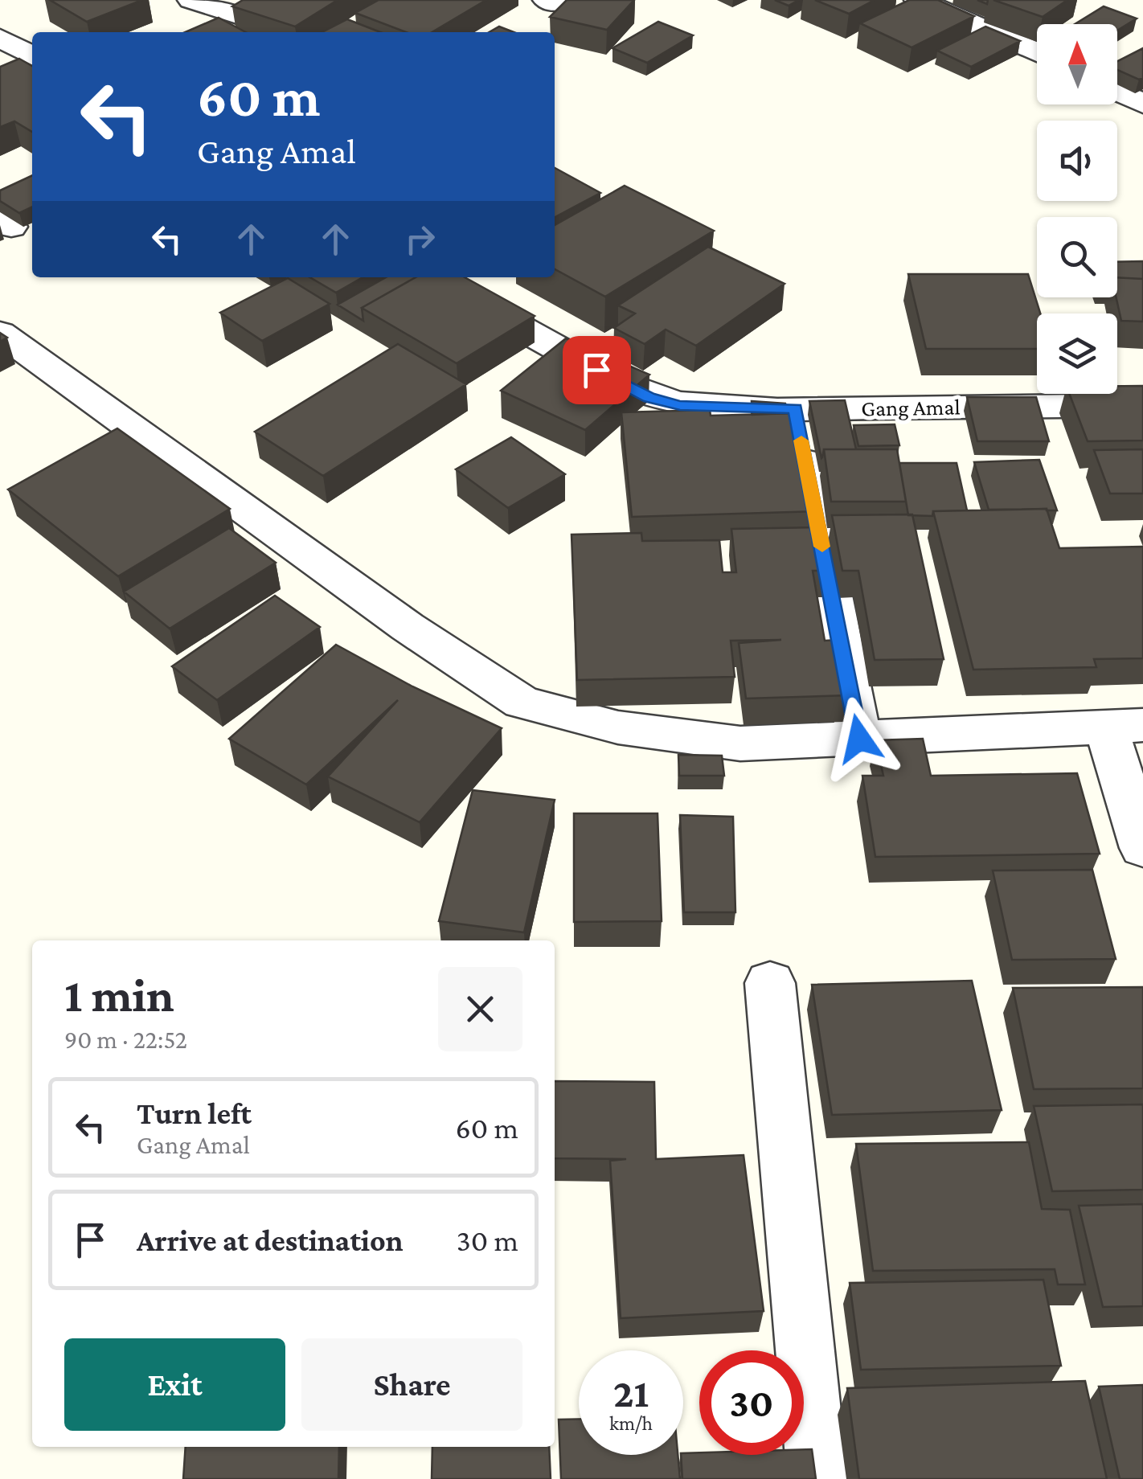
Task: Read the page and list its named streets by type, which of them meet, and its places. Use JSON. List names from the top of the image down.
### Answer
{
  "streets": {
    "street": ["Gang Amal"]
  },
  "north": "top",
  "page": {
    "turn": ["60 m", "Gang Amal"],
    "heading": ["1 min", "90 m · 22:52"],
    "list": [
      {
        "name": "Turn left",
        "note": "Gang Amal",
        "value": "60 m"
      },
      {
        "name": "Arrive at destination",
        "value": "30 m"
      }
    ],
    "buttons": ["Exit", "Share"],
    "speed": "21 km/h",
    "limit": "30"
  }
}
